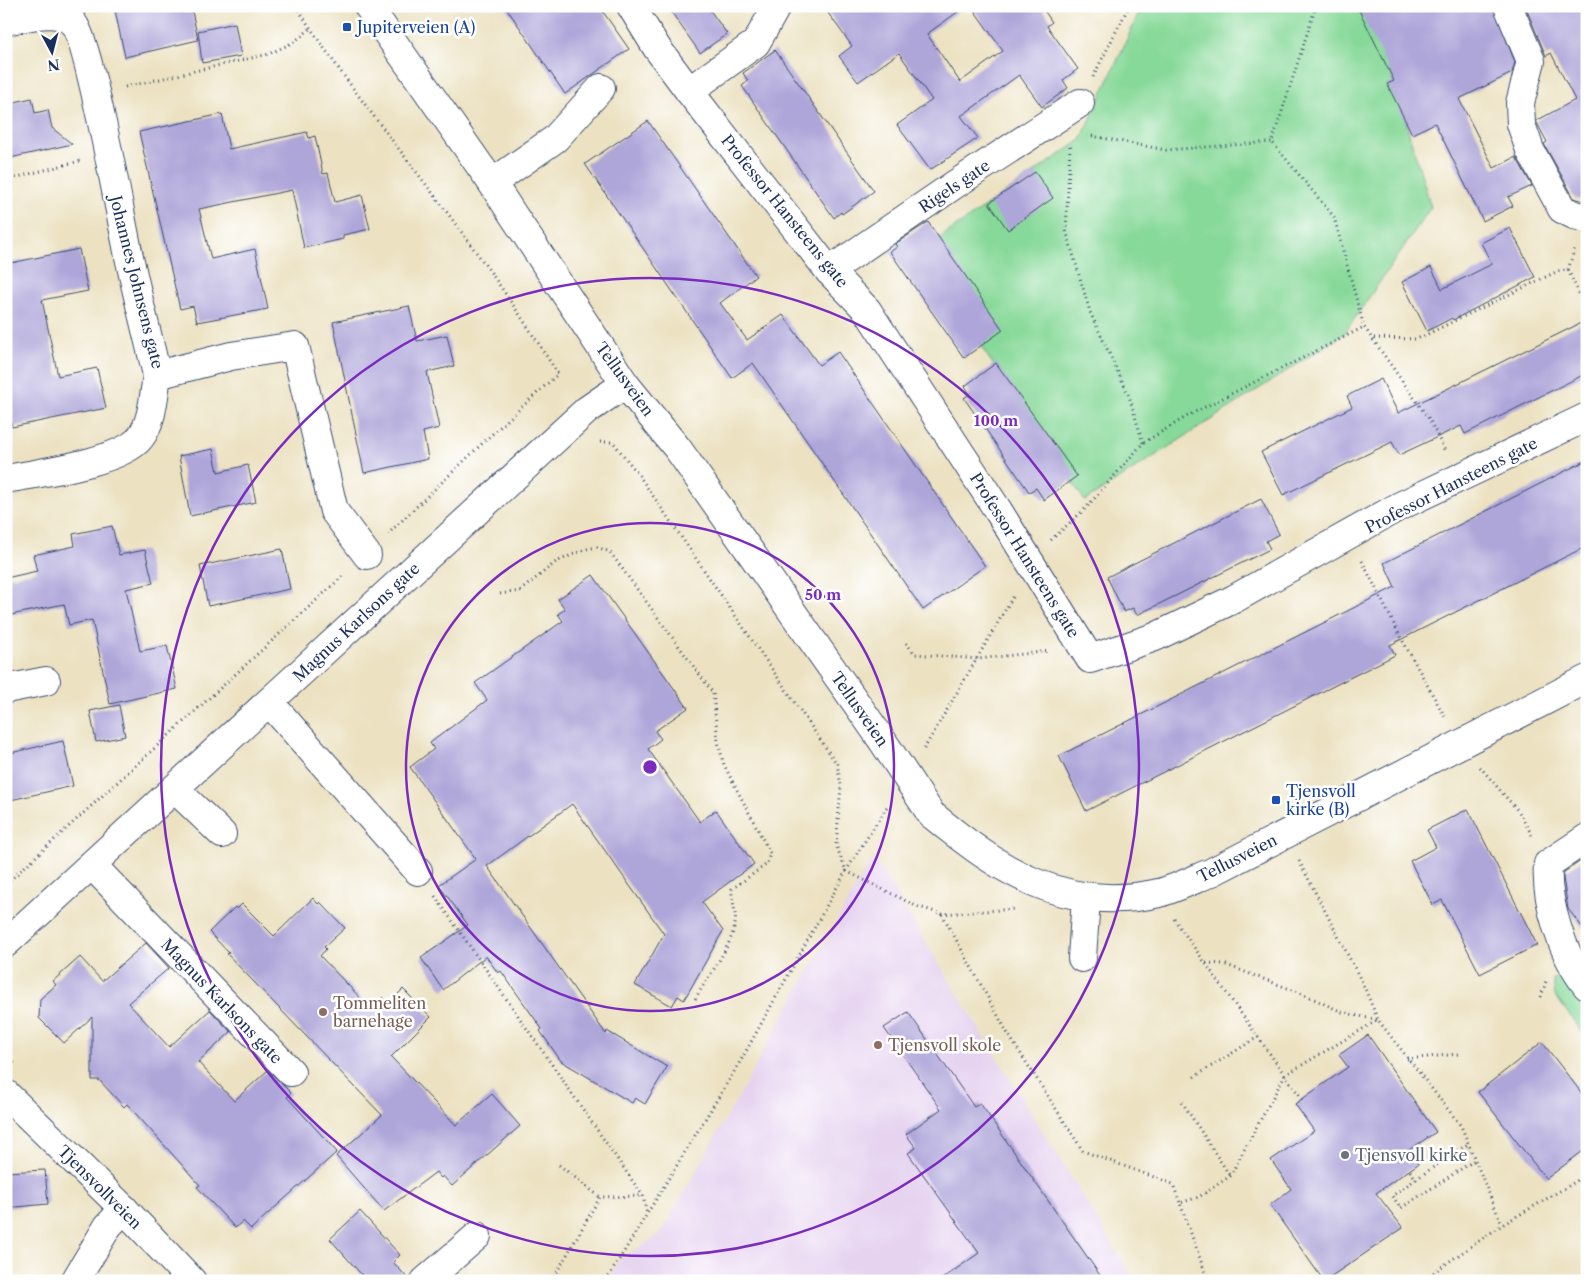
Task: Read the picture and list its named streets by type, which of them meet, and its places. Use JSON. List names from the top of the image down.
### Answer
{
  "streets": {
    "street": [
      "Rigels gate",
      "Professor Hansteens gate",
      "Johannes Johnsens gate",
      "Tellusveien",
      "Magnus Karlsons gate",
      "Tjensvollveien"
    ]
  },
  "crossings": [
    ["Rigels gate", "Professor Hansteens gate"],
    ["Tellusveien", "Magnus Karlsons gate"]
  ],
  "places": {
    "transit": ["Jupiterveien (A)", "Tjensvoll kirke (B)"],
    "other": ["Tommeliten barnehage", "Tjensvoll skole", "Tjensvoll kirke"]
  },
  "north": "bottom",
  "rings": ["100 m", "50 m"]
}
